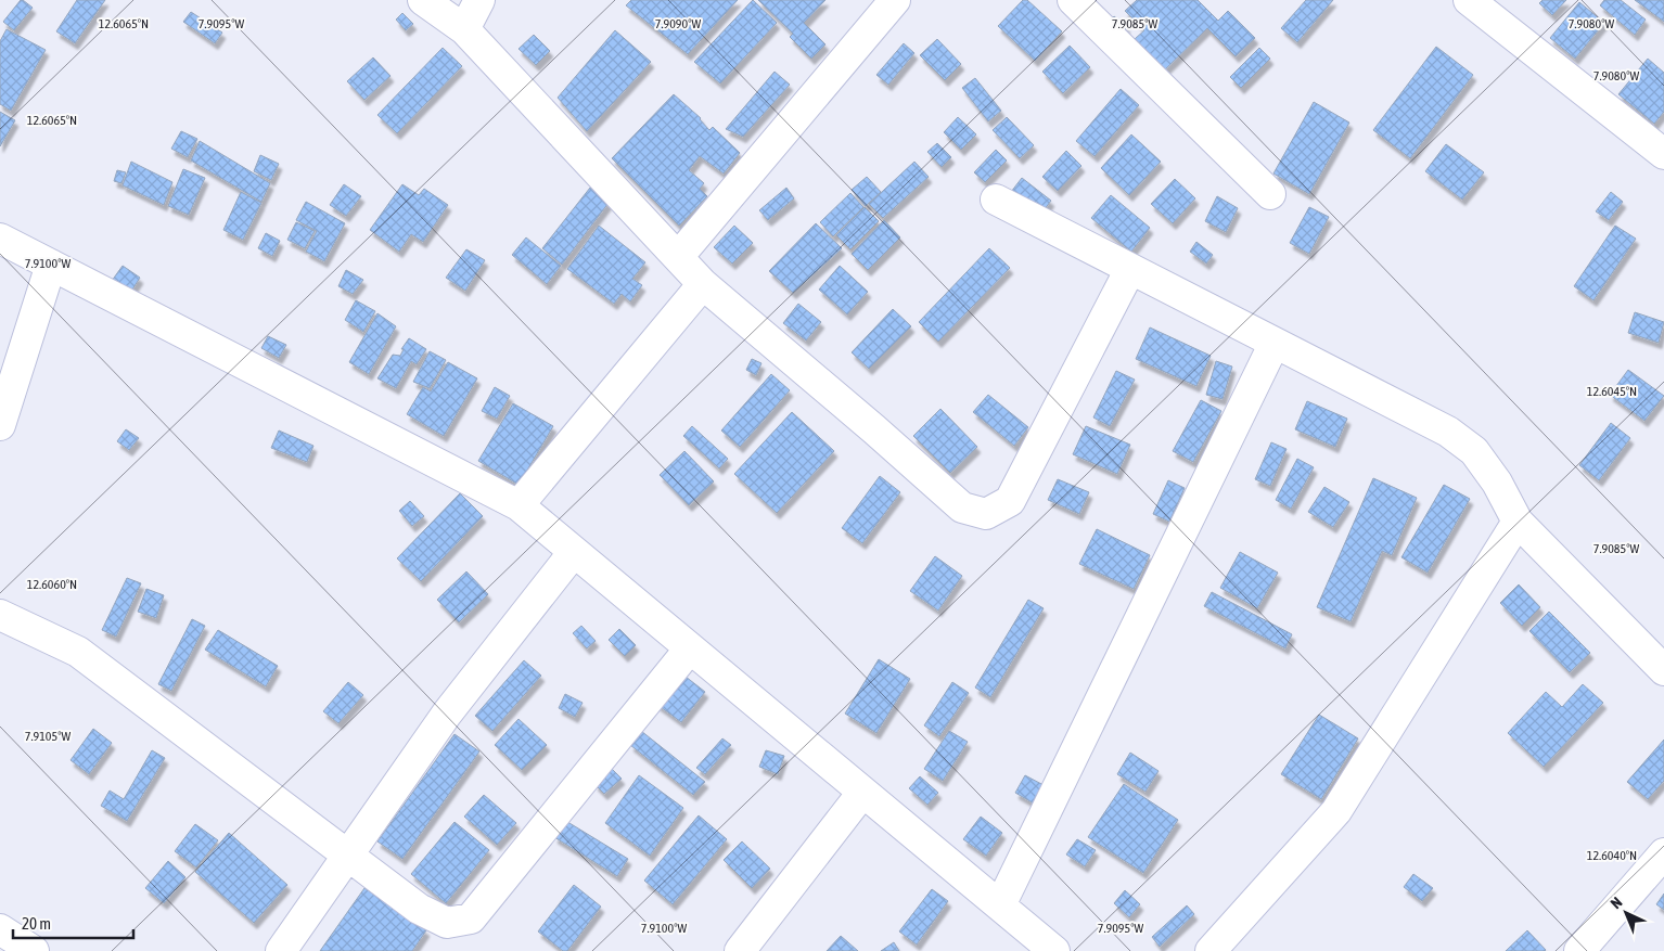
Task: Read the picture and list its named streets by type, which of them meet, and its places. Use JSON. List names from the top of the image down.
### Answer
{
  "scale_bar": "20 m",
  "north": "top left",
  "coordinates": [
    "12.6065°N",
    "7.9095°W",
    "7.9090°W",
    "7.9085°W",
    "7.9080°W",
    "7.9100°W",
    "12.6045°N",
    "12.6060°N",
    "7.9105°W",
    "12.6040°N"
  ]
}
